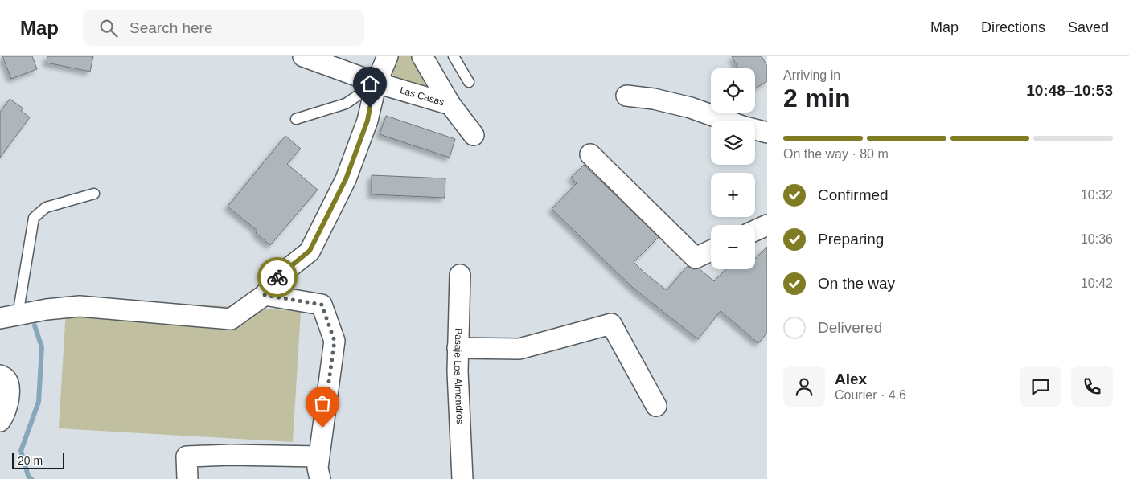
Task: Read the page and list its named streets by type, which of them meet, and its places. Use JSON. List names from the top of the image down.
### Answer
{
  "streets": {
    "street": ["Las Casas", "Pasaje Los Almendros"]
  },
  "scale_bar": "20 m",
  "page": {
    "header": "Map",
    "search": "Search here",
    "nav": ["Map", "Directions", "Saved"],
    "heading": ["2 min", "Arriving in", "10:48–10:53"],
    "panel": ["Alex", "Courier · 4.6"],
    "map_buttons": ["+", "−"],
    "bar": "On the way · 80 m",
    "list": [
      ["Confirmed", "10:32"],
      ["Preparing", "10:36"],
      ["On the way", "10:42"],
      "Delivered"
    ],
    "scale": "20 m"
  }
}
